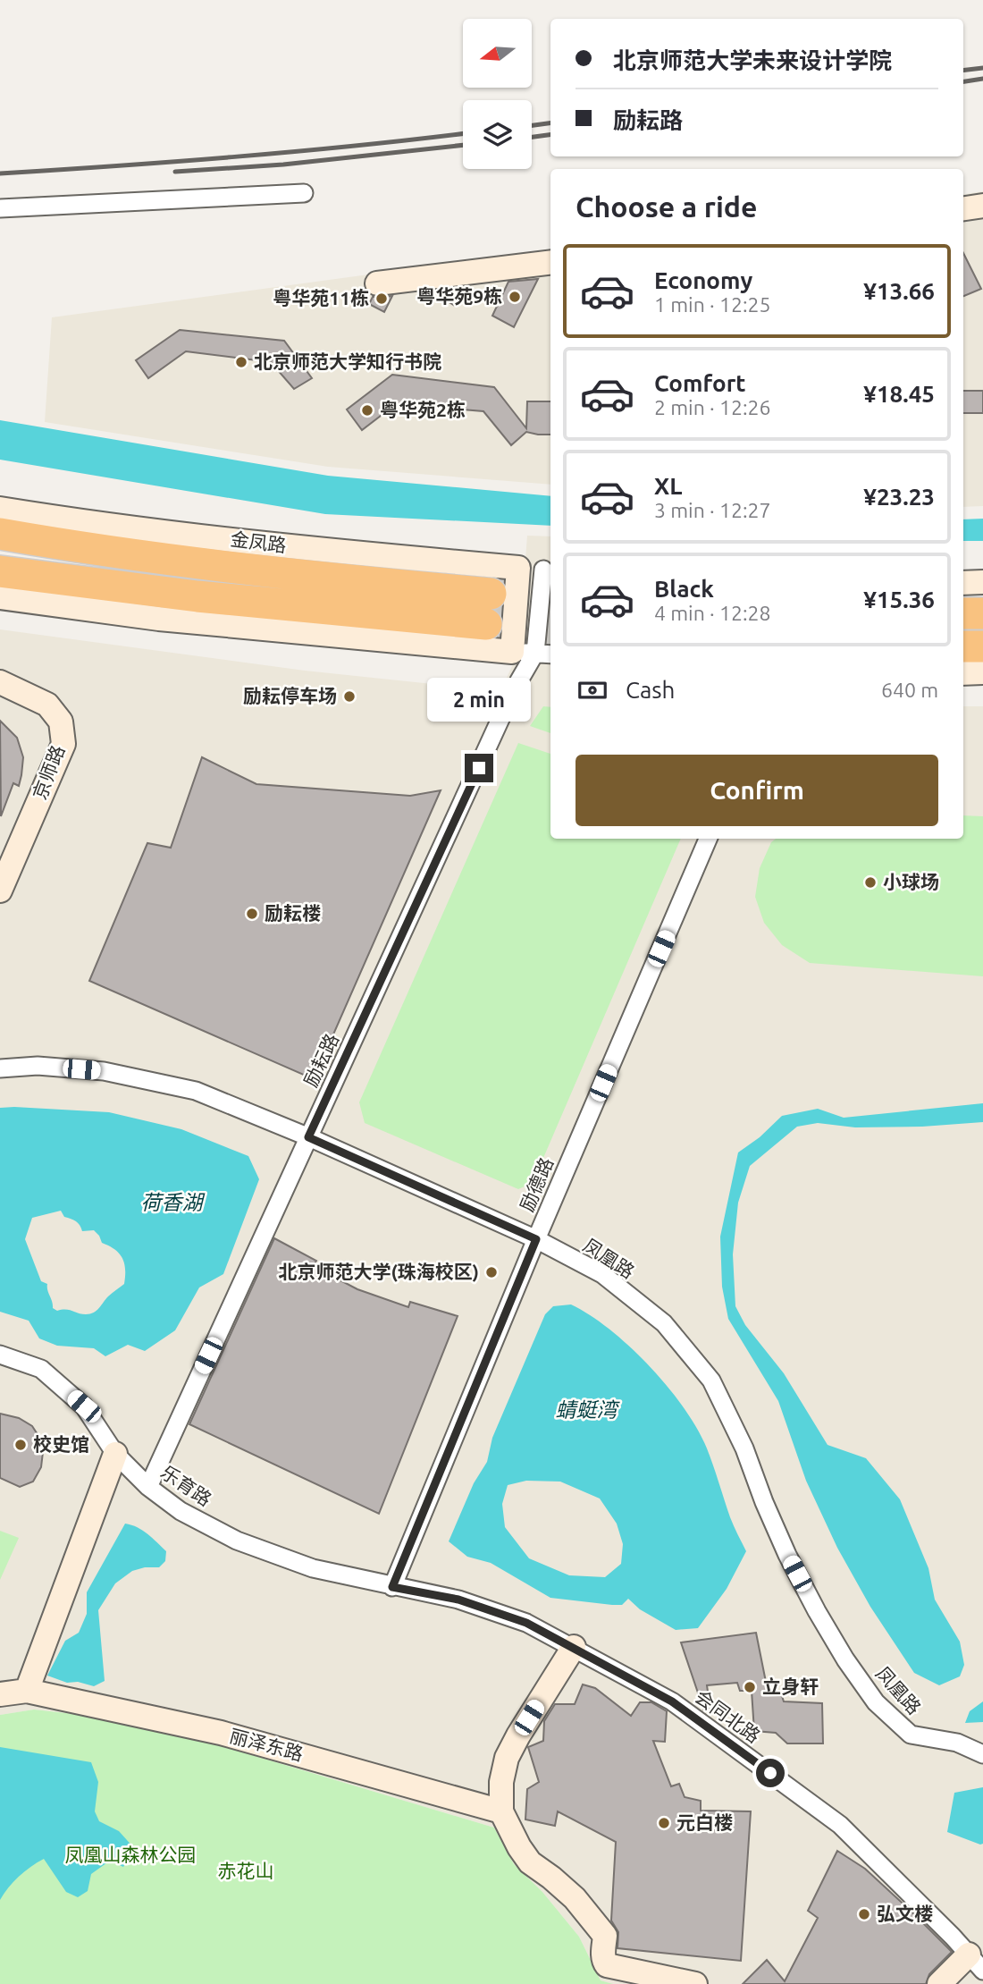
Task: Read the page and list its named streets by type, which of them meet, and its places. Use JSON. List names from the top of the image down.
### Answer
{
  "streets": {
    "highway": ["金凤路"],
    "street": [
      "京师路",
      "励耘路",
      "励德路",
      "凤凰路",
      "乐育路",
      "会同北路",
      "丽泽东路"
    ]
  },
  "crossings": [
    ["励耘路", "凤凰路"],
    ["励耘路", "乐育路"],
    ["励德路", "凤凰路"],
    ["励德路", "乐育路"],
    ["励德路", "会同北路"],
    ["乐育路", "会同北路"]
  ],
  "water": ["荷香湖", "蜻蜓湾"],
  "parks": ["凤凰山森林公园", "赤花山"],
  "places": [
    "粤华苑9栋",
    "粤华苑11栋",
    "北京师范大学知行书院",
    "粤华苑2栋",
    "励耘停车场",
    "小球场",
    "励耘楼",
    "北京师范大学(珠海校区)",
    "校史馆",
    "立身轩",
    "元白楼",
    "弘文楼"
  ],
  "north": "left",
  "page": {
    "banner": ["北京师范大学未来设计学院", "励耘路"],
    "heading": "Choose a ride",
    "list": [
      {
        "name": "Economy",
        "note": "1 min · 12:25",
        "value": "¥13.66"
      },
      {
        "name": "Comfort",
        "note": "2 min · 12:26",
        "value": "¥18.45"
      },
      {
        "name": "XL",
        "note": "3 min · 12:27",
        "value": "¥23.23"
      },
      {
        "name": "Black",
        "note": "4 min · 12:28",
        "value": "¥15.36"
      }
    ],
    "pay": ["Cash", "640 m"],
    "bubble": "2 min",
    "buttons": "Confirm"
  }
}
